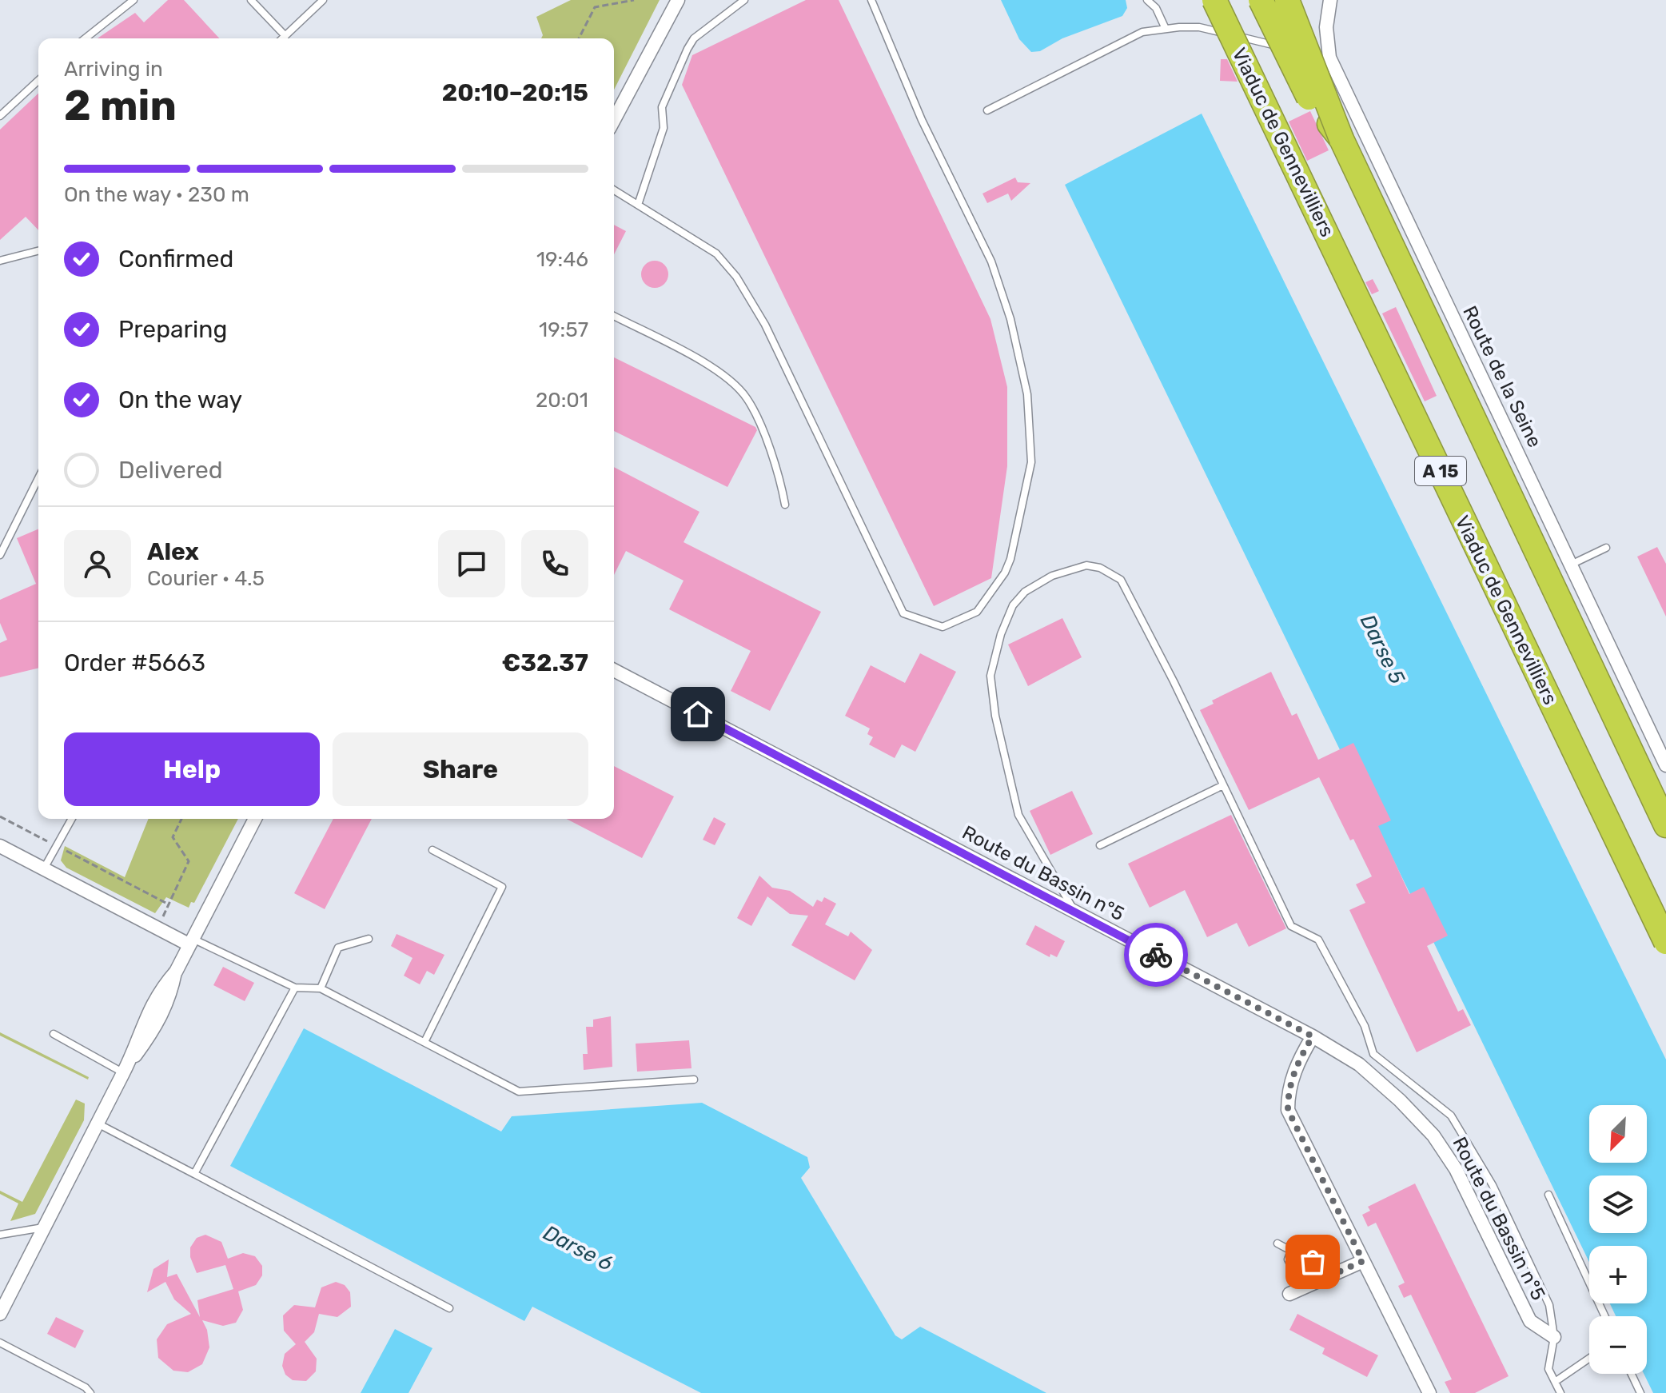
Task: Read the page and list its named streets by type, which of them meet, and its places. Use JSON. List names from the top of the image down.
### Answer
{
  "streets": {
    "highway": ["Viaduc de Gennevilliers", "A 15"],
    "street": ["Route de la Seine", "Route du Bassin n°5"]
  },
  "water": ["Darse 5", "Darse 6"],
  "north": "bottom left",
  "page": {
    "heading": ["2 min", "Arriving in", "20:10–20:15"],
    "panel": [
      "Alex",
      "Courier · 4.5",
      "Order #5663",
      "€32.37"
    ],
    "bar": "On the way · 230 m",
    "list": [
      ["Confirmed", "19:46"],
      ["Preparing", "19:57"],
      ["On the way", "20:01"],
      "Delivered"
    ],
    "buttons": ["Help", "Share"],
    "map_buttons": ["+", "−"]
  }
}
